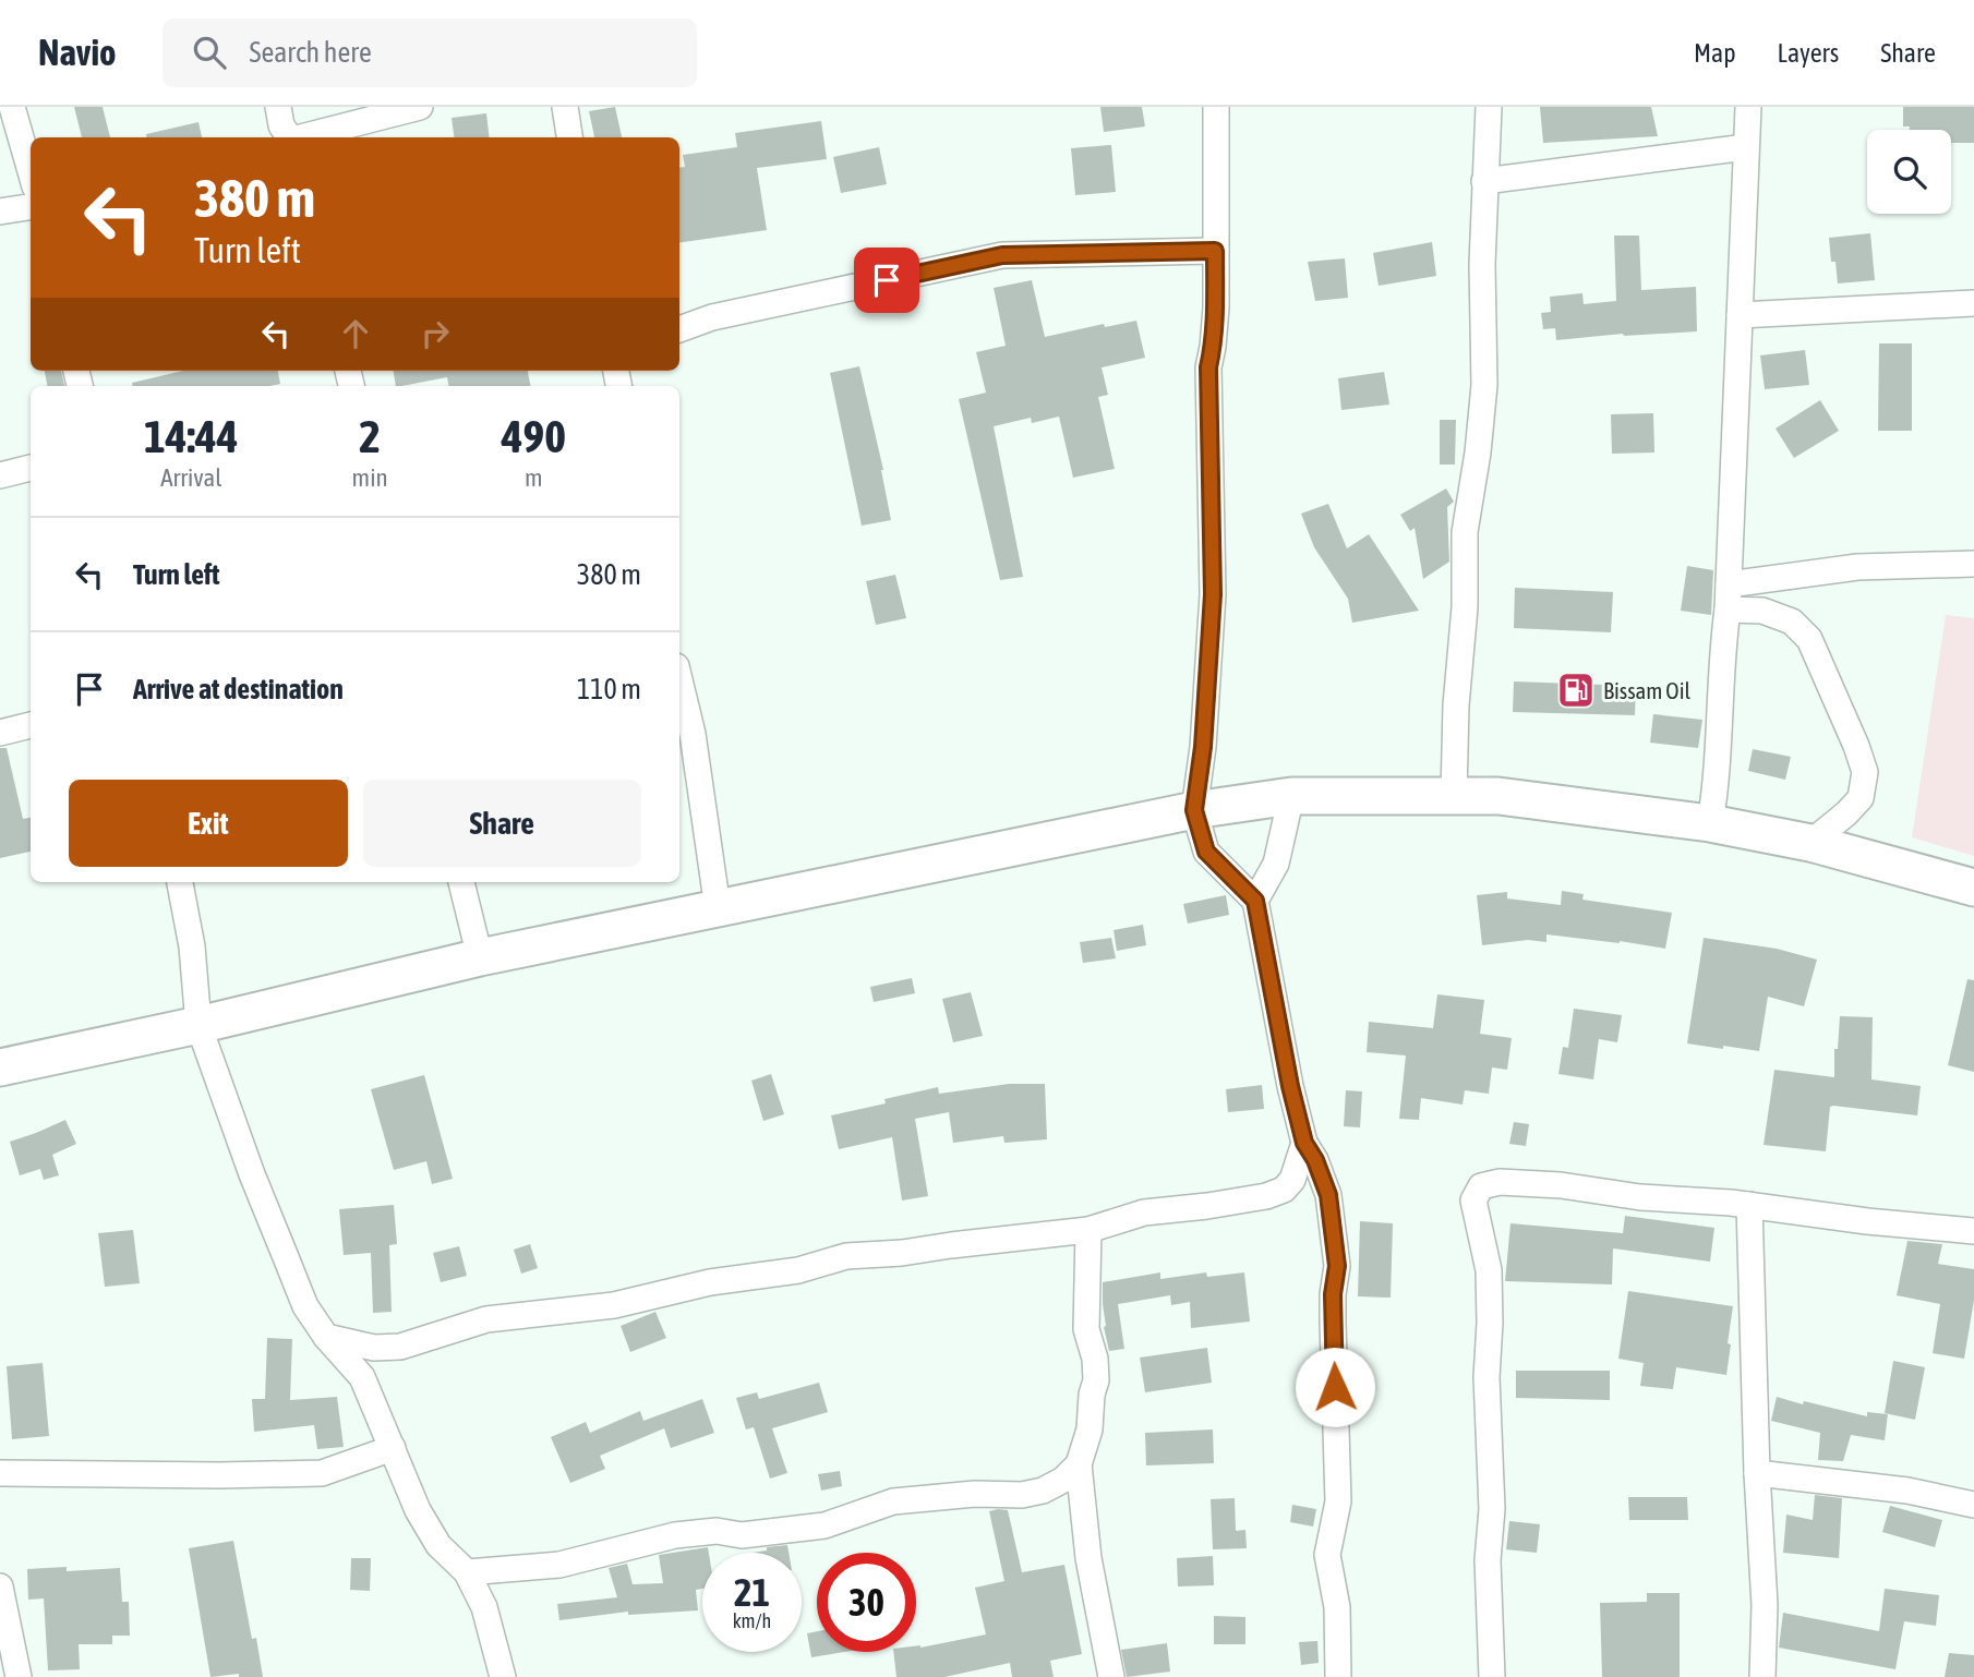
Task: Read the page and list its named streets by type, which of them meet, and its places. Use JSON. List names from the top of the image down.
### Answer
{
  "places": {
    "fuel station": ["Bissam Oil"]
  },
  "page": {
    "header": "Navio",
    "search": "Search here",
    "nav": ["Map", "Layers", "Share"],
    "turn": ["380 m", "Turn left"],
    "eta": [
      "14:44",
      "Arrival",
      "2",
      "min",
      "490",
      "m"
    ],
    "list": [
      {
        "name": "Turn left",
        "value": "380 m"
      },
      {
        "name": "Arrive at destination",
        "value": "110 m"
      }
    ],
    "buttons": ["Exit", "Share"],
    "speed": "21 km/h",
    "limit": "30"
  }
}
